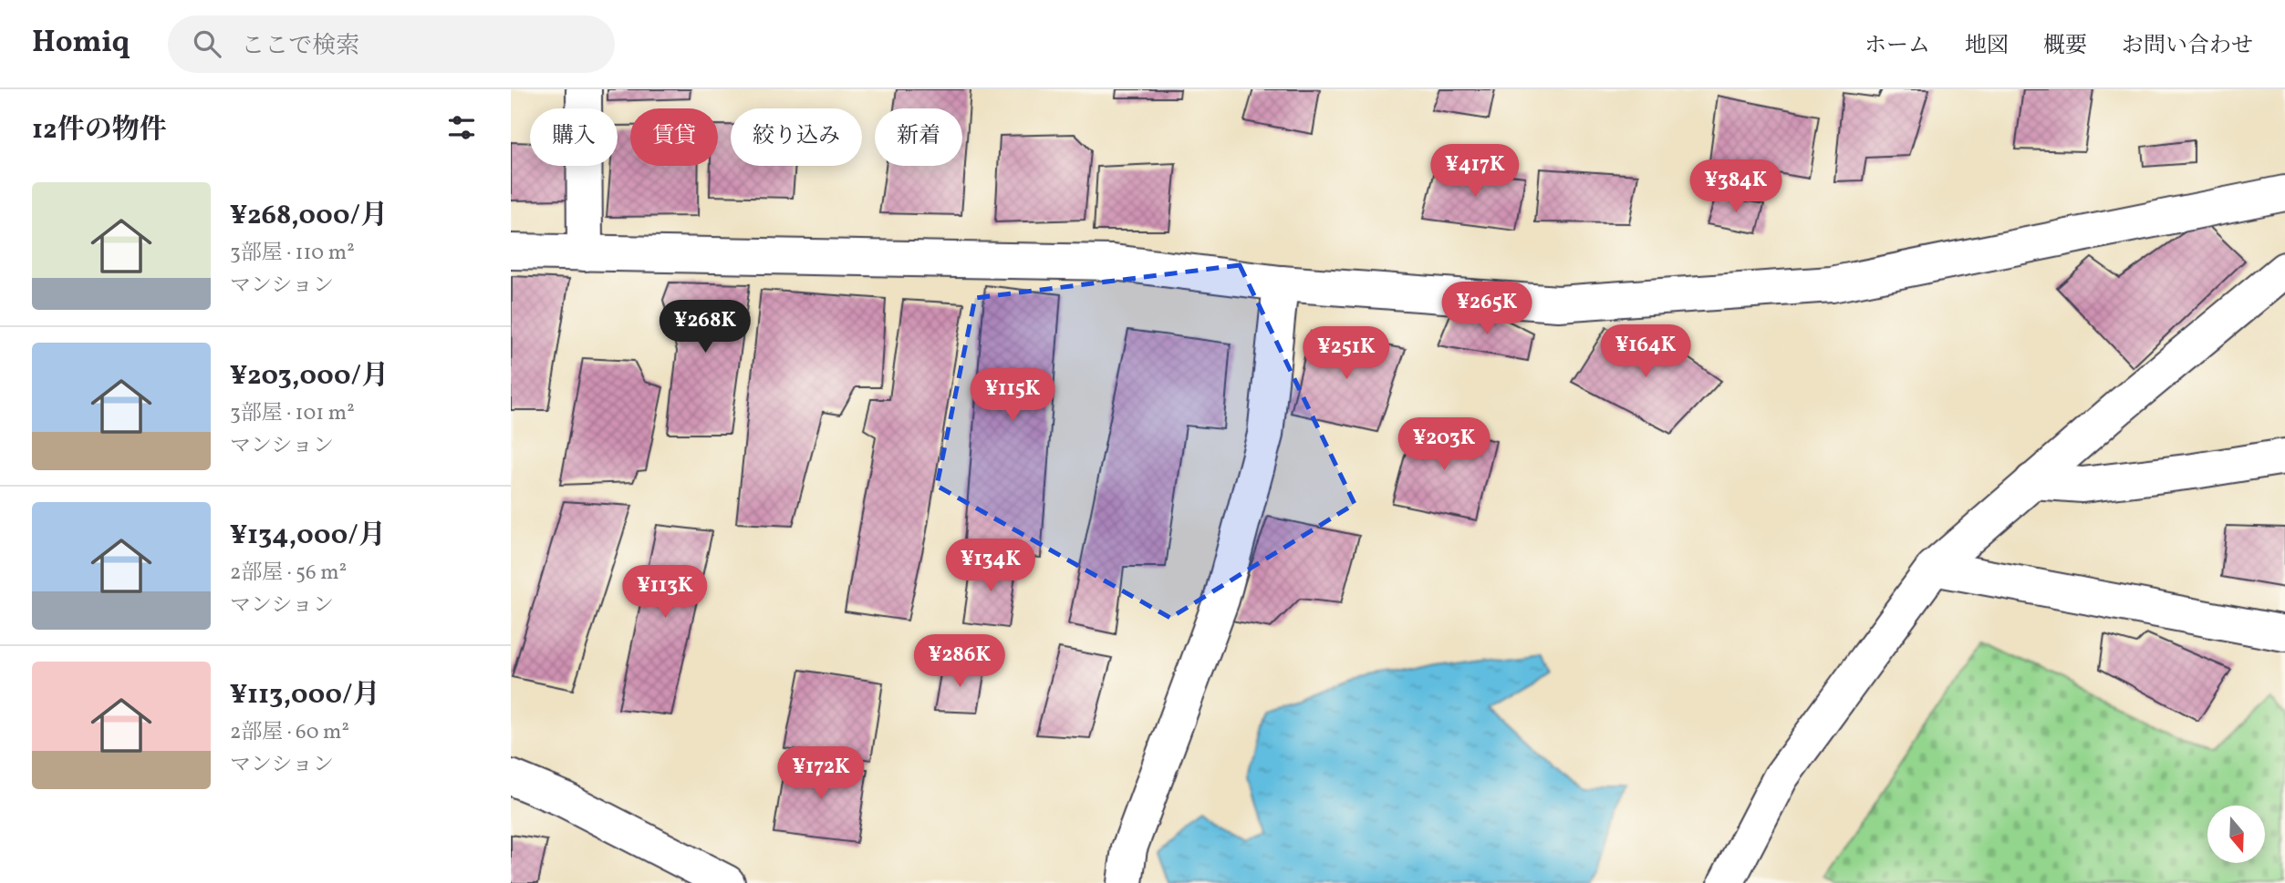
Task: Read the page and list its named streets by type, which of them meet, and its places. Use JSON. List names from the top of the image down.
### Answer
{
  "north": "bottom",
  "page": {
    "header": "Homiq",
    "search": "ここで検索",
    "nav": [
      "ホーム",
      "地図",
      "概要",
      "お問い合わせ"
    ],
    "heading": "12件の物件",
    "chip": [
      "購入",
      "賃貸",
      "絞り込み",
      "新着"
    ],
    "price": [
      "¥417K",
      "¥384K",
      "¥265K",
      "¥268K",
      "¥164K",
      "¥251K",
      "¥115K",
      "¥203K",
      "¥134K",
      "¥113K",
      "¥286K",
      "¥172K"
    ],
    "list": [
      {
        "name": "¥268,000/月",
        "note": "3部屋 · 110 m² · マンション"
      },
      {
        "name": "¥203,000/月",
        "note": "3部屋 · 101 m² · マンション"
      },
      {
        "name": "¥134,000/月",
        "note": "2部屋 · 56 m² · マンション"
      },
      {
        "name": "¥113,000/月",
        "note": "2部屋 · 60 m² · マンション"
      }
    ]
  }
}
